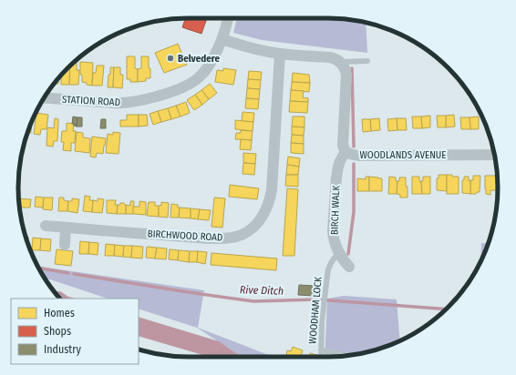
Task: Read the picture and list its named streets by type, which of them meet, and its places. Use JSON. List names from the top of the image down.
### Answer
{
  "streets": {
    "street": [
      "STATION ROAD",
      "WOODLANDS AVENUE",
      "BIRCH WALK",
      "BIRCHWOOD ROAD"
    ],
    "lane": ["WOODHAM LOCK"]
  },
  "crossings": [
    ["WOODLANDS AVENUE", "BIRCH WALK"],
    ["BIRCH WALK", "WOODHAM LOCK"]
  ],
  "water": ["Rive Ditch"],
  "places": ["Belvedere"],
  "legend": ["Homes", "Shops", "Industry"]
}
